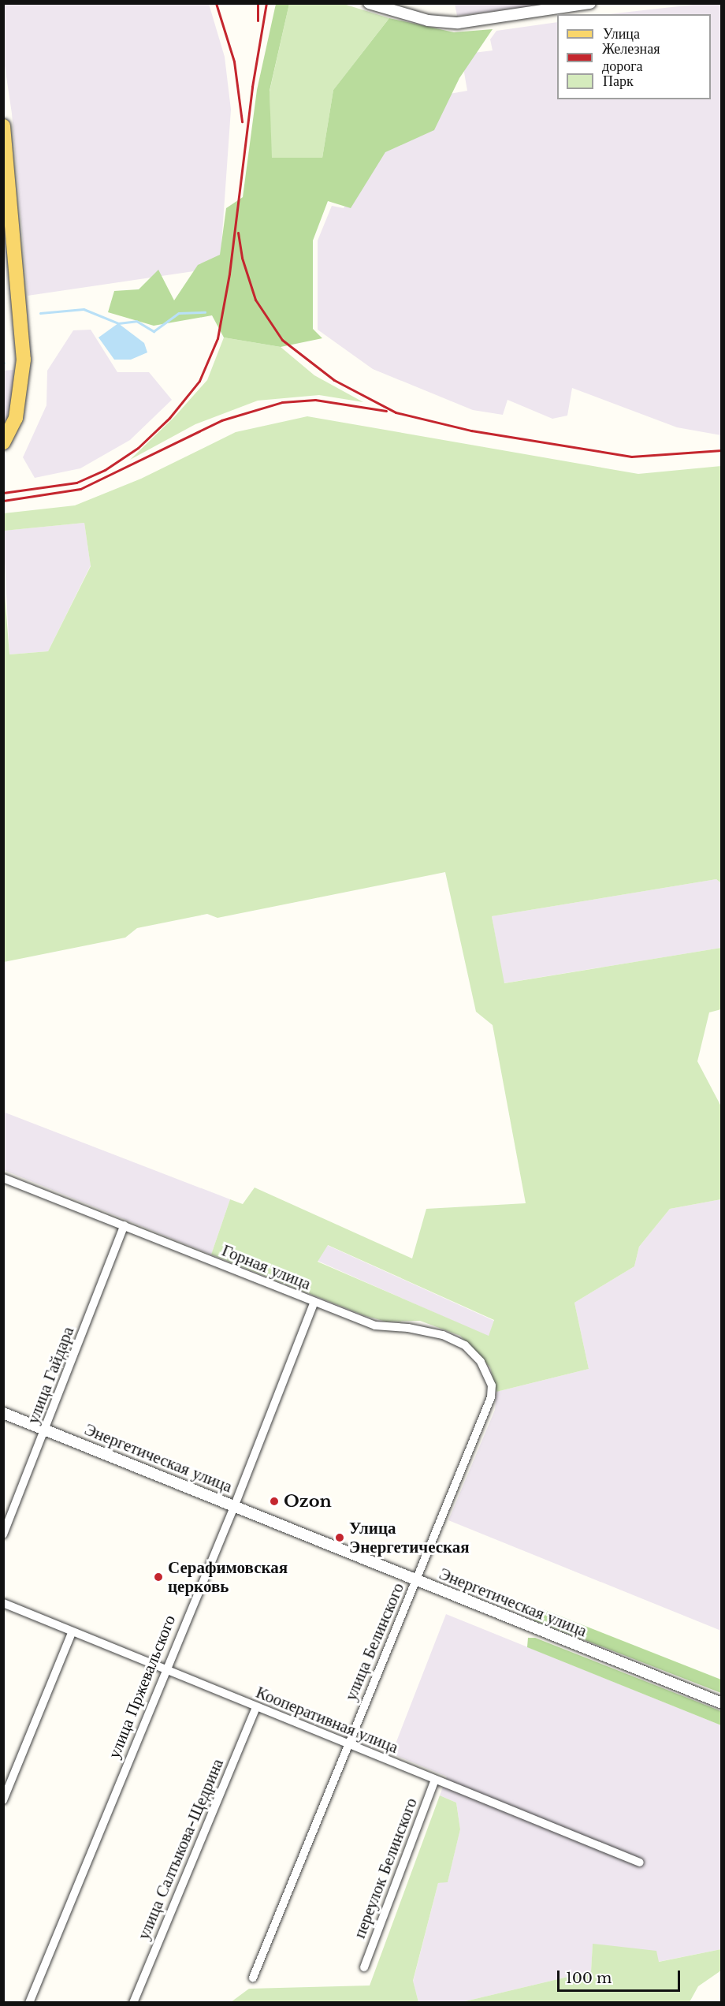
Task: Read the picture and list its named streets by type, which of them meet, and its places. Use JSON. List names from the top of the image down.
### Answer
{
  "streets": {
    "street": [
      "Горная улица",
      "улица Гайдара",
      "Энергетическая улица",
      "улица Белинского",
      "улица Пржевальского",
      "Кооперативная улица",
      "улица Салтыкова-Щедрина",
      "переулок Белинского"
    ]
  },
  "crossings": [
    ["Горная улица", "улица Гайдара"],
    ["Горная улица", "улица Белинского"],
    ["Горная улица", "улица Пржевальского"],
    ["улица Гайдара", "Энергетическая улица"],
    ["Энергетическая улица", "улица Белинского"],
    ["Энергетическая улица", "улица Пржевальского"],
    ["улица Белинского", "Кооперативная улица"],
    ["улица Пржевальского", "Кооперативная улица"],
    ["Кооперативная улица", "улица Салтыкова-Щедрина"],
    ["Кооперативная улица", "переулок Белинского"]
  ],
  "places": ["Ozon", "Улица Энергетическая", "Серафимовская церковь"],
  "legend": ["Улица", "Железная дорога", "Парк"],
  "scale_bar": "100 m"
}
